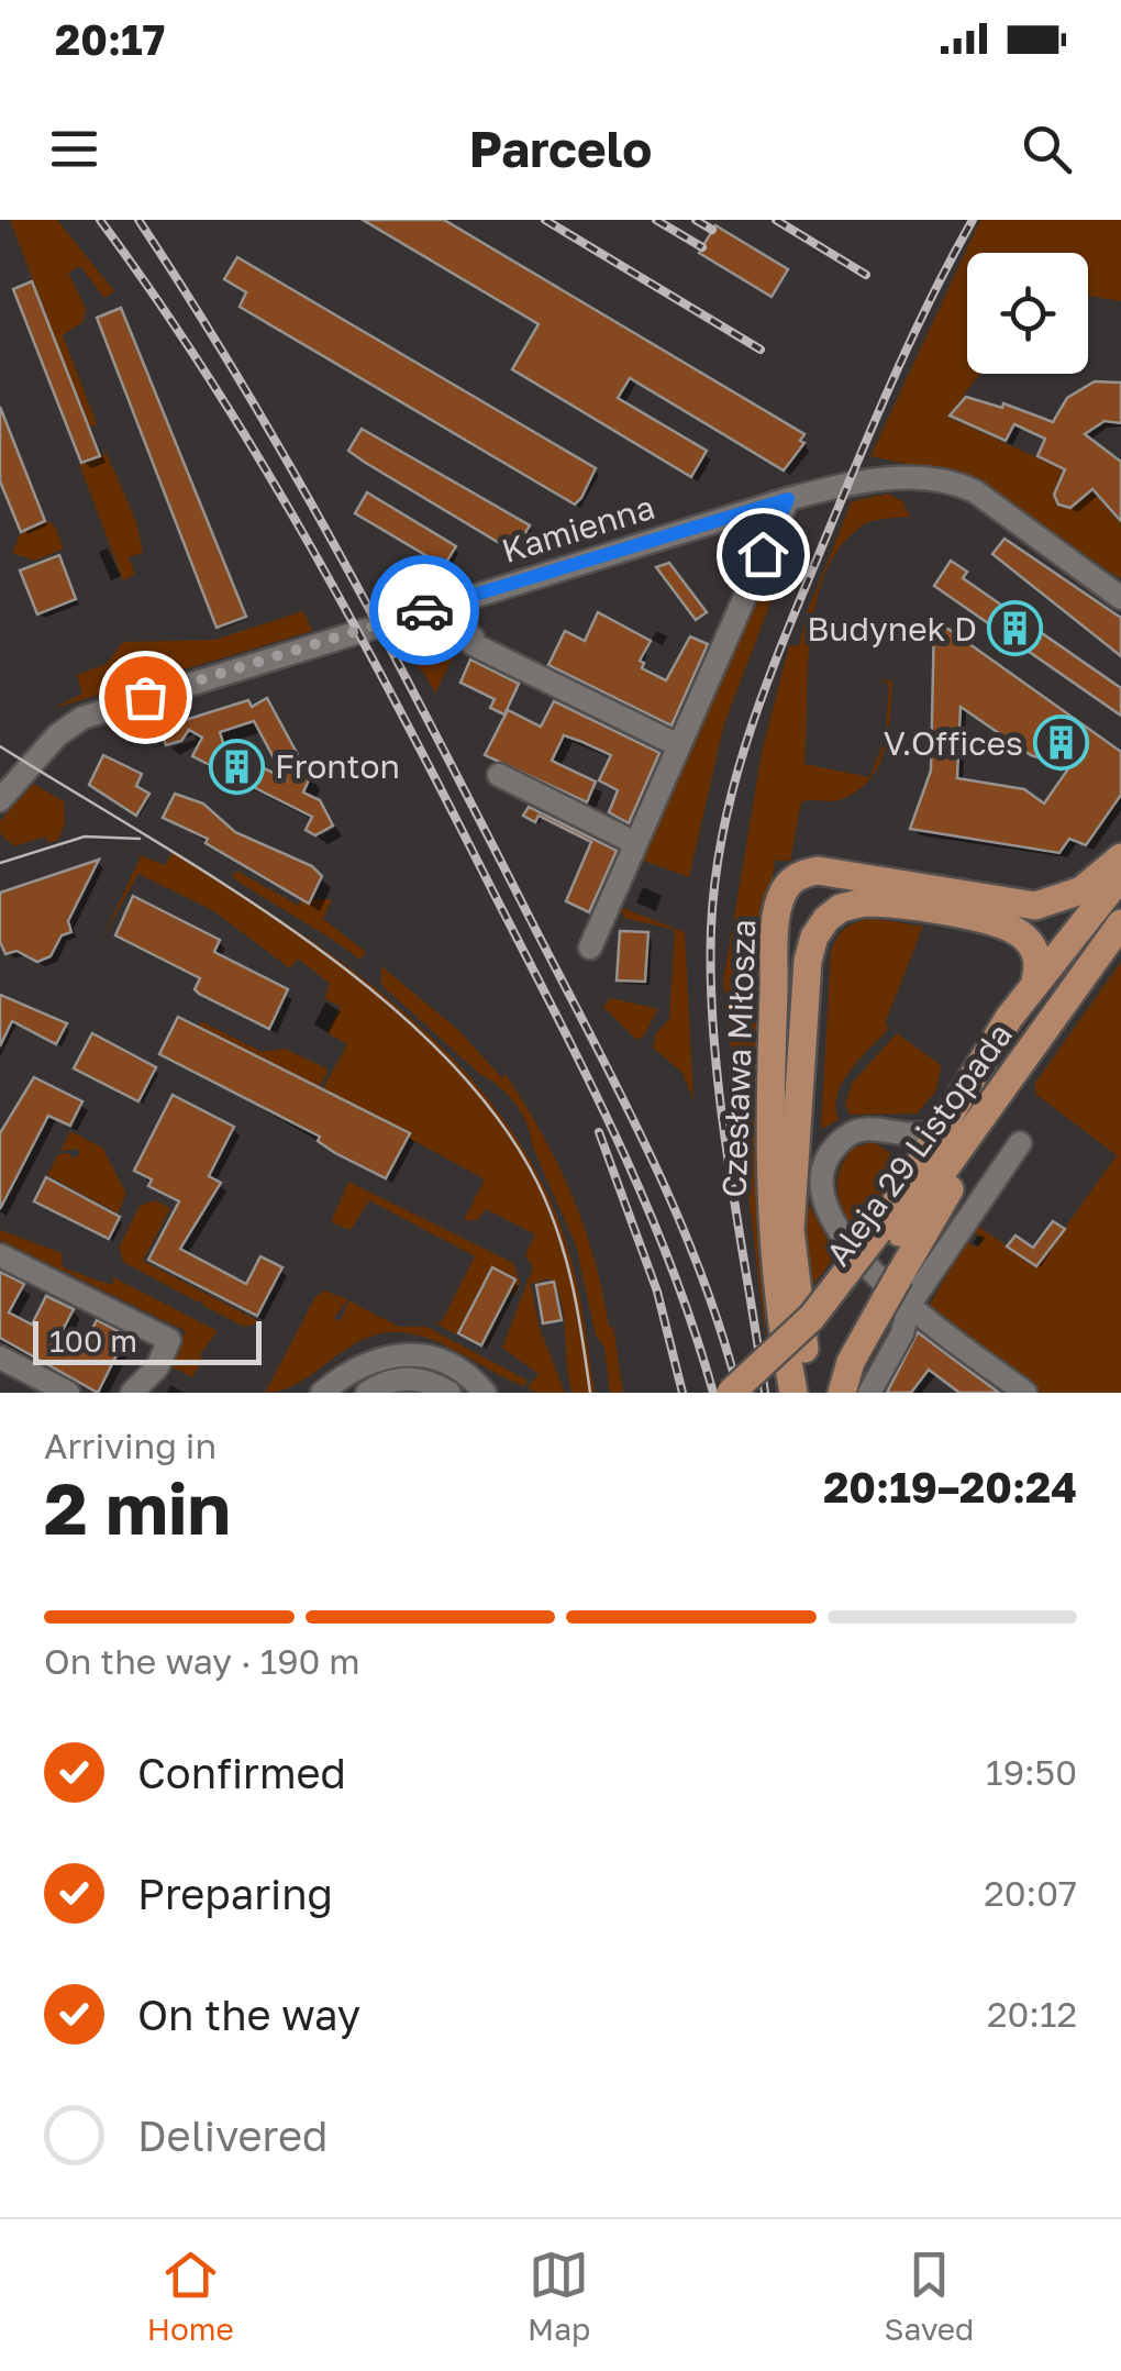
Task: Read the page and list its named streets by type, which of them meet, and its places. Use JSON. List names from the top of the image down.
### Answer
{
  "streets": {
    "main road": ["Czesława Miłosza", "Aleja 29 Listopada"],
    "street": ["Kamienna"]
  },
  "places": {
    "building": ["Budynek D", "V.Offices", "Fronton"]
  },
  "scale_bar": "100 m",
  "page": {
    "status": "20:17",
    "header": "Parcelo",
    "scale": "100 m",
    "heading": ["2 min", "Arriving in", "20:19–20:24"],
    "bar": "On the way · 190 m",
    "list": [
      ["Confirmed", "19:50"],
      ["Preparing", "20:07"],
      ["On the way", "20:12"],
      "Delivered"
    ],
    "tabs": ["Home", "Map", "Saved"]
  }
}
